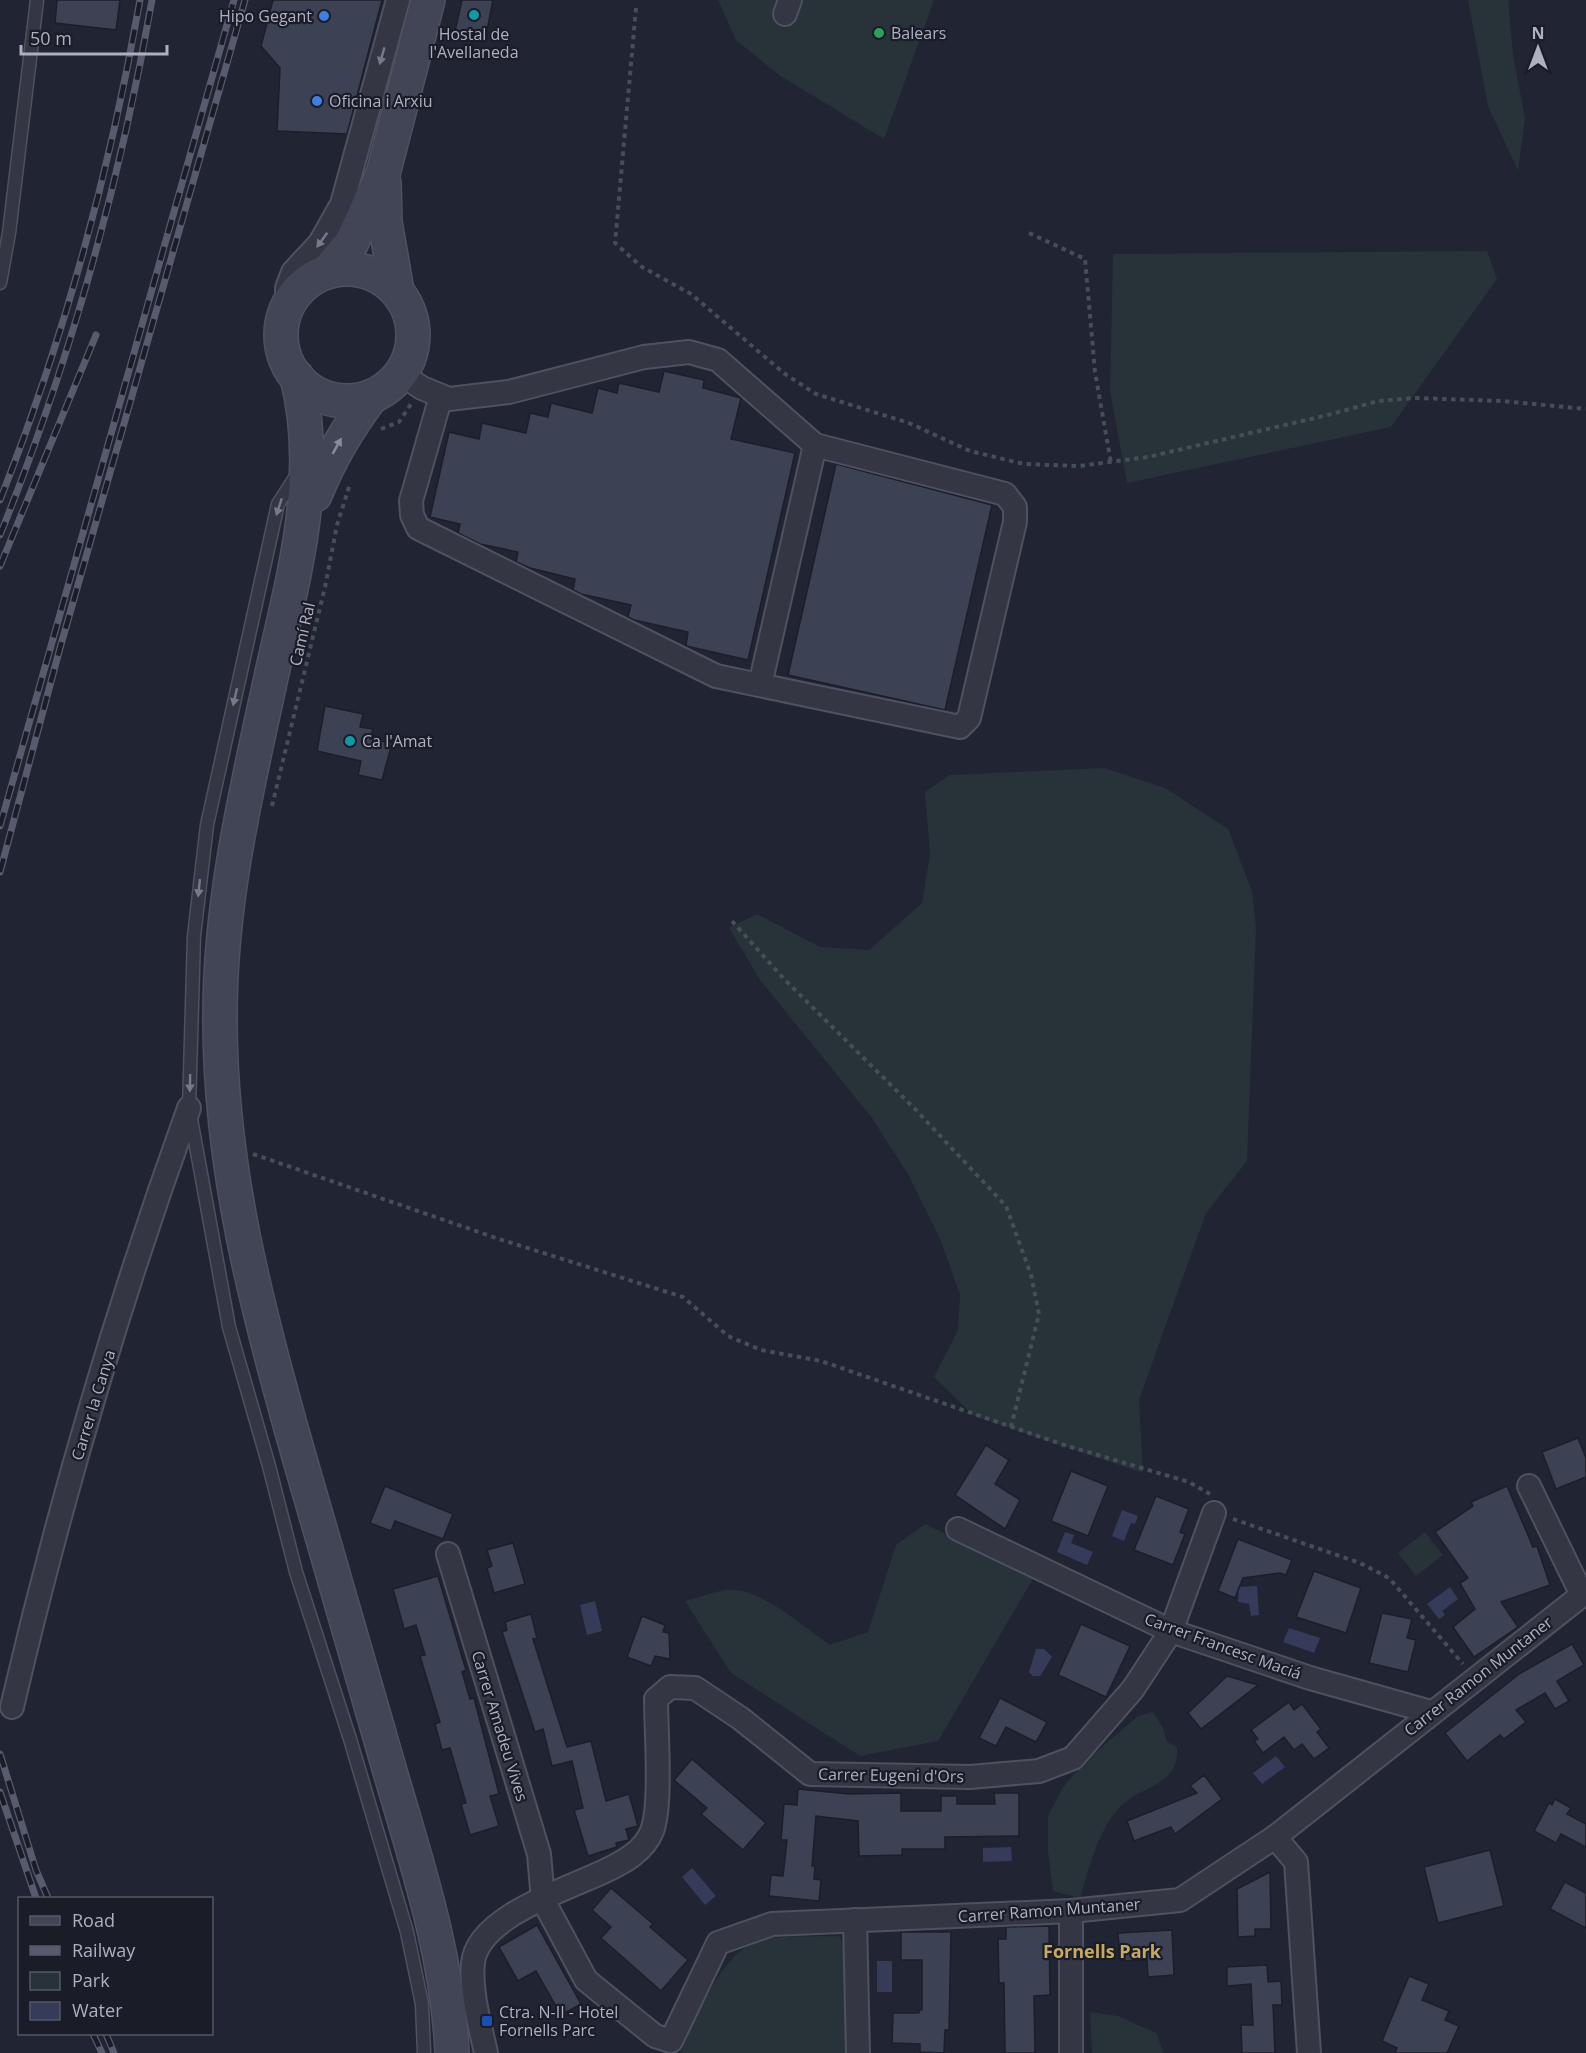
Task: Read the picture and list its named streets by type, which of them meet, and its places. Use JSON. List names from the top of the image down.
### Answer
{
  "streets": {
    "street": [
      "Carrer la Canya",
      "Carrer Francesc Maciá",
      "Carrer Ramon Muntaner",
      "Carrer Amadeu Vives",
      "Carrer Eugeni d'Ors"
    ],
    "path": ["Camí Ral"]
  },
  "crossings": [
    ["Carrer Francesc Maciá", "Carrer Ramon Muntaner"],
    ["Carrer Francesc Maciá", "Carrer Eugeni d'Ors"],
    ["Carrer Ramon Muntaner", "Carrer Amadeu Vives"],
    ["Carrer Ramon Muntaner", "Carrer Eugeni d'Ors"],
    ["Carrer Amadeu Vives", "Carrer Eugeni d'Ors"]
  ],
  "districts": ["Fornells Park"],
  "places": {
    "other": [
      "Hostal de l'Avellaneda",
      "Hipo Gegant",
      "Balears",
      "Oficina i Arxiu",
      "Ca l'Amat"
    ],
    "transit": ["Ctra. N-II - Hotel Fornells Parc"]
  },
  "legend": [
    "Road",
    "Railway",
    "Park",
    "Water"
  ],
  "scale_bar": "50 m",
  "north": "top"
}
